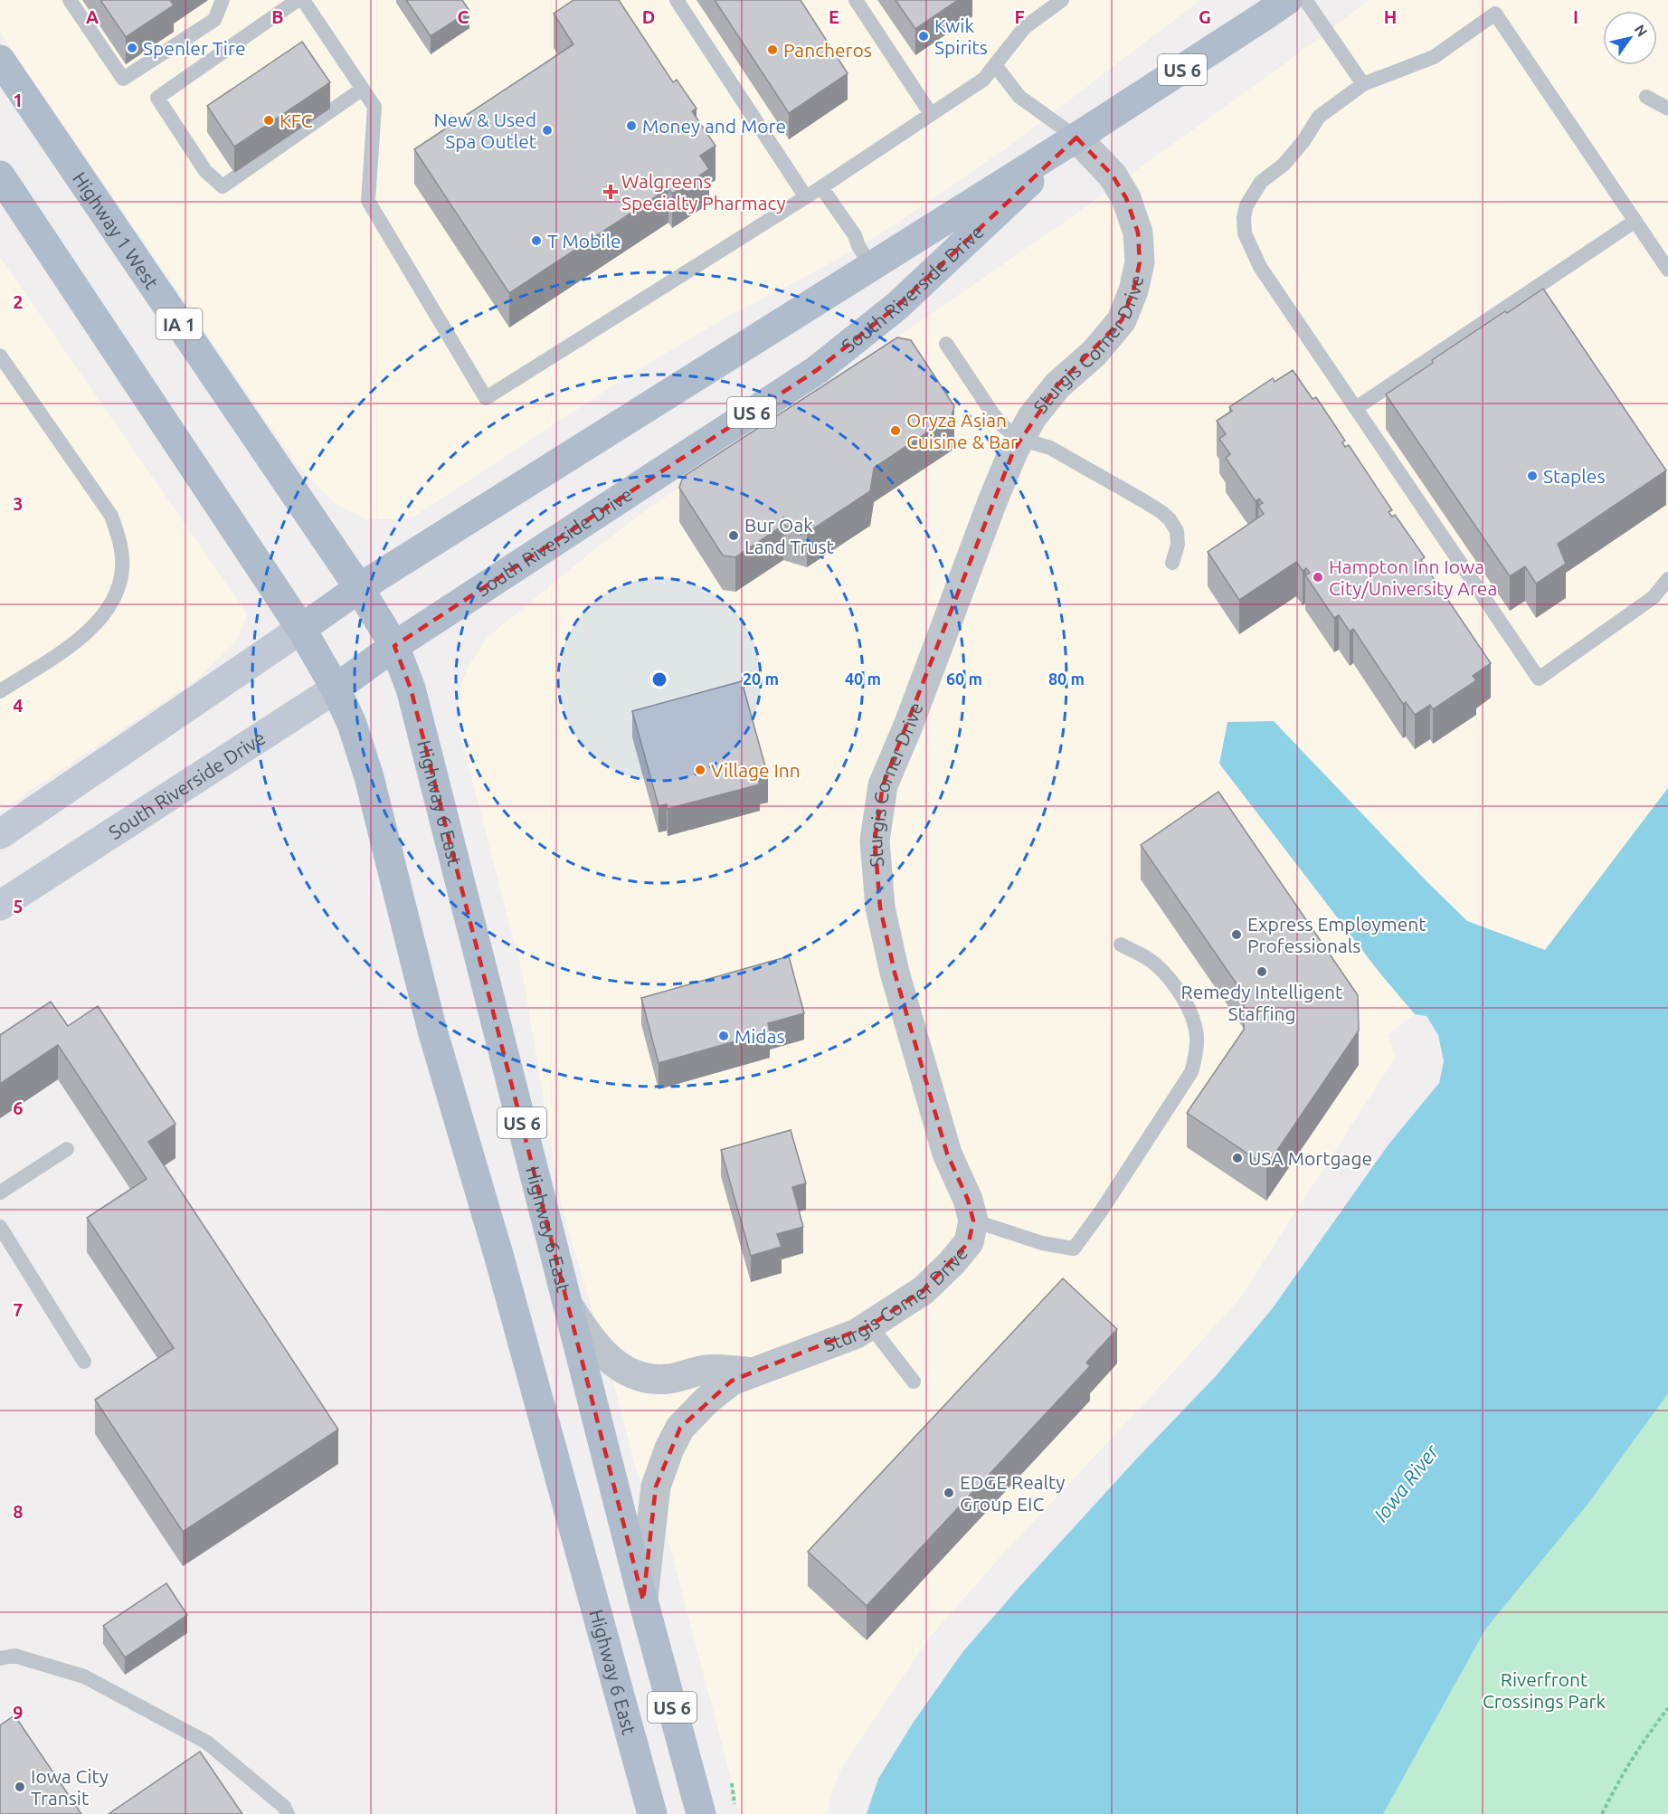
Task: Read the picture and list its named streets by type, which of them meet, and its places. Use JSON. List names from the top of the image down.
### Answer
{
  "streets": {
    "main road": [
      "US 6",
      "Highway 1 West",
      "South Riverside Drive",
      "IA 1",
      "Highway 6 East"
    ],
    "street": ["Sturgis Corner Drive"]
  },
  "crossings": [
    ["Highway 1 West", "South Riverside Drive"],
    ["Highway 1 West", "Highway 6 East"],
    ["South Riverside Drive", "Sturgis Corner Drive"],
    ["South Riverside Drive", "Highway 6 East"],
    ["Sturgis Corner Drive", "Highway 6 East"]
  ],
  "water": ["Iowa River"],
  "parks": ["Riverfront Crossings Park"],
  "places": {
    "other": [
      "Kwik Spirits",
      "Spenler Tire",
      "Pancheros",
      "KFC",
      "Money and More",
      "New & Used Spa Outlet",
      "T Mobile",
      "Oryza Asian Cuisine & Bar",
      "Staples",
      "Bur Oak Land Trust",
      "Hampton Inn Iowa City/University Area",
      "Village Inn",
      "Express Employment Professionals",
      "Remedy Intelligent Staffing",
      "Midas",
      "USA Mortgage",
      "EDGE Realty Group EIC",
      "Iowa City Transit"
    ],
    "health": ["Walgreens Specialty Pharmacy"]
  },
  "north": "top right",
  "grid": {
    "columns": [
      "A",
      "B",
      "C",
      "D",
      "E",
      "F",
      "G",
      "H",
      "I"
    ],
    "rows": [
      "1",
      "2",
      "3",
      "4",
      "5",
      "6",
      "7",
      "8",
      "9"
    ]
  },
  "rings": [
    "20 m",
    "40 m",
    "60 m",
    "80 m"
  ]
}
